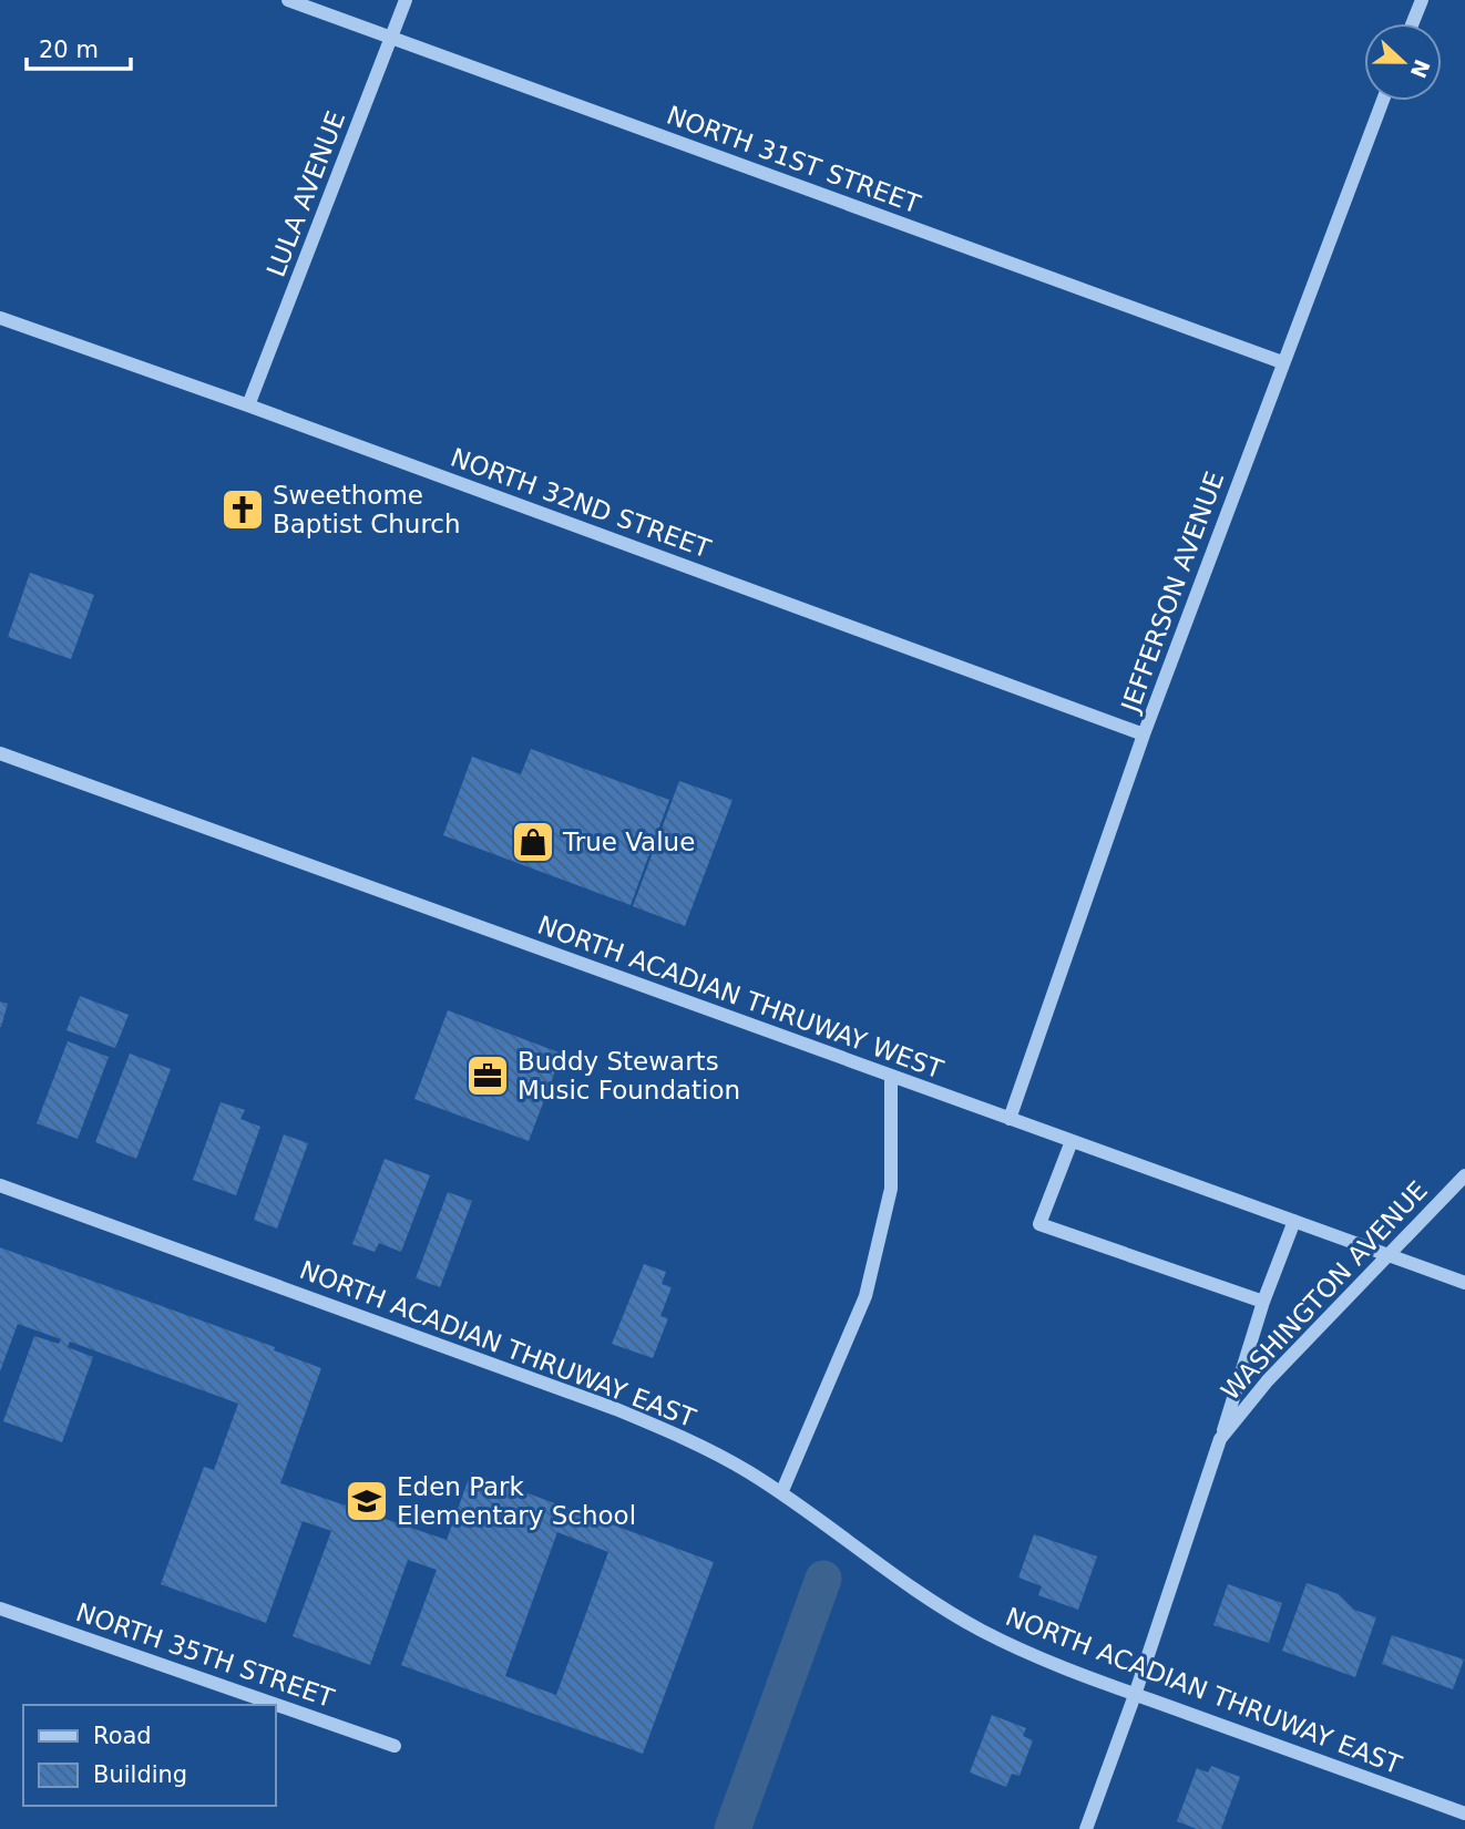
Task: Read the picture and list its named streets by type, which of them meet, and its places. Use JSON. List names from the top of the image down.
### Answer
{
  "streets": {
    "street": [
      "NORTH 31ST STREET",
      "LULA AVENUE",
      "NORTH 32ND STREET",
      "JEFFERSON AVENUE",
      "NORTH ACADIAN THRUWAY WEST",
      "WASHINGTON AVENUE",
      "NORTH ACADIAN THRUWAY EAST",
      "NORTH 35TH STREET"
    ]
  },
  "crossings": [
    ["NORTH 31ST STREET", "LULA AVENUE"],
    ["NORTH 31ST STREET", "JEFFERSON AVENUE"],
    ["LULA AVENUE", "NORTH 32ND STREET"],
    ["NORTH 32ND STREET", "JEFFERSON AVENUE"],
    ["JEFFERSON AVENUE", "NORTH ACADIAN THRUWAY WEST"],
    ["NORTH ACADIAN THRUWAY WEST", "WASHINGTON AVENUE"],
    ["WASHINGTON AVENUE", "NORTH ACADIAN THRUWAY EAST"]
  ],
  "places": {
    "church": ["Sweethome Baptist Church"],
    "shop": ["True Value"],
    "office": ["Buddy Stewarts Music Foundation"],
    "school or university": ["Eden Park Elementary School"]
  },
  "legend": ["Road", "Building"],
  "scale_bar": "20 m",
  "north": "right"
}
